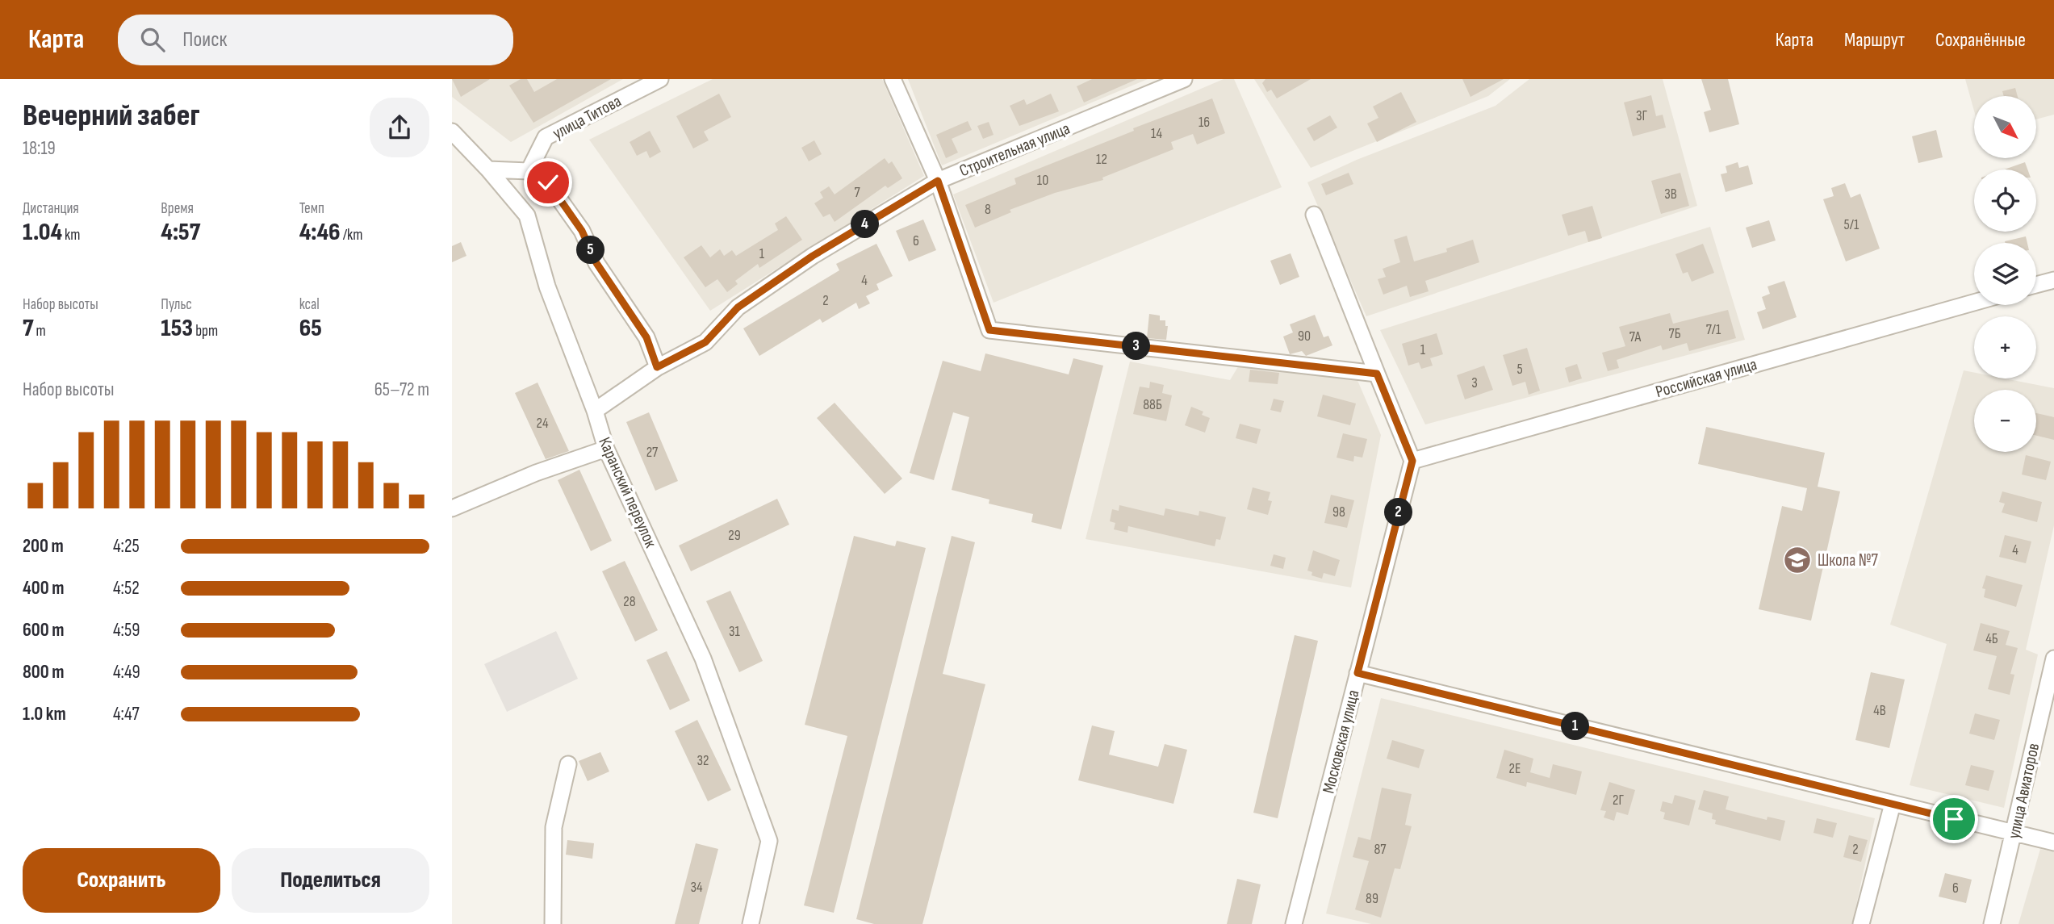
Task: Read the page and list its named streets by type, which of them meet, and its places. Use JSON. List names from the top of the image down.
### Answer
{
  "streets": {
    "street": [
      "улица Титова",
      "Строительная улица",
      "Российская улица",
      "Каранский переулок",
      "Московская улица",
      "улица Авиаторов"
    ]
  },
  "crossings": [
    ["Российская улица", "Московская улица"]
  ],
  "places": {
    "school or university": ["Школа №7"]
  },
  "house_numbers": [
    "3Г",
    "16",
    "14",
    "12",
    "10",
    "7",
    "3В",
    "8",
    "5/1",
    "6",
    "1",
    "4",
    "2",
    "7/1",
    "7Б",
    "90",
    "7А",
    "1",
    "5",
    "3",
    "88Б",
    "24",
    "27",
    "98",
    "29",
    "4",
    "28",
    "31",
    "4Б",
    "4В",
    "32",
    "2Е",
    "2Г",
    "87",
    "2",
    "34",
    "6",
    "89"
  ],
  "north": "bottom right",
  "page": {
    "header": "Карта",
    "search": "Поиск",
    "nav": ["Карта", "Маршрут", "Сохранённые"],
    "heading": ["Вечерний забег", "18:19"],
    "map_buttons": ["+", "−"],
    "stats": [
      ["Дистанция", "1.04 km"],
      ["Время", "4:57"],
      ["Темп", "4:46 /km"],
      ["Набор высоты", "7 m"],
      ["Пульс", "153 bpm"],
      ["kcal", "65"]
    ],
    "pins": [
      "4",
      "5",
      "3",
      "2",
      "1"
    ],
    "chart": ["Набор высоты", "65–72 m"],
    "list": [
      {
        "name": "200 m",
        "note": "4:25"
      },
      {
        "name": "400 m",
        "note": "4:52"
      },
      {
        "name": "600 m",
        "note": "4:59"
      },
      {
        "name": "800 m",
        "note": "4:49"
      },
      {
        "name": "1.0 km",
        "note": "4:47"
      }
    ],
    "buttons": ["Сохранить", "Поделиться"]
  }
}
